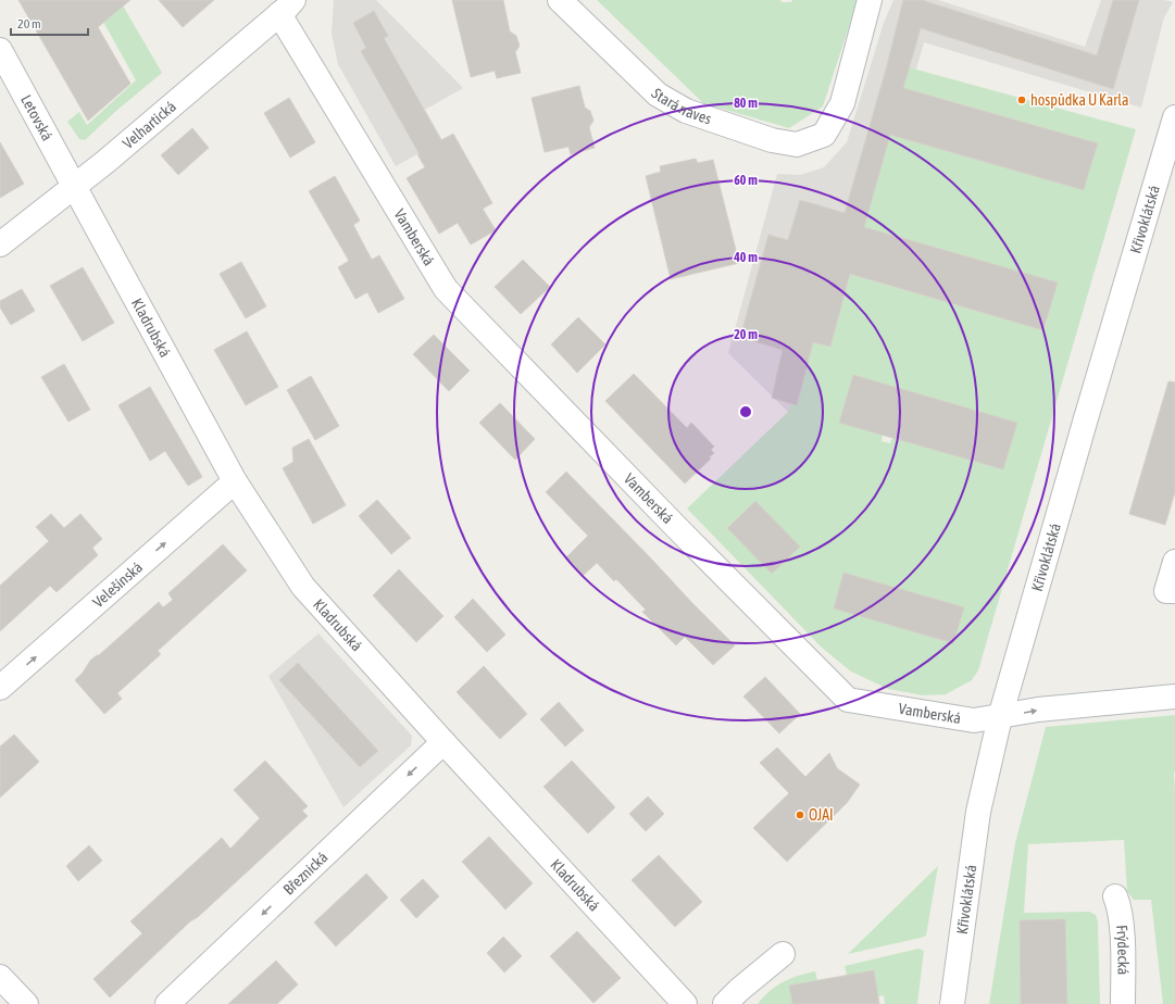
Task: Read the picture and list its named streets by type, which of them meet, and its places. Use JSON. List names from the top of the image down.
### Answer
{
  "streets": {
    "street": [
      "Stará náves",
      "Letovská",
      "Velhartická",
      "Křivoklátská",
      "Vamberská",
      "Kladrubská",
      "Velešínská",
      "Březnická",
      "Frýdecká"
    ]
  },
  "crossings": [
    ["Letovská", "Velhartická"],
    ["Letovská", "Kladrubská"],
    ["Velhartická", "Vamberská"],
    ["Velhartická", "Kladrubská"],
    ["Křivoklátská", "Vamberská"],
    ["Kladrubská", "Velešínská"],
    ["Kladrubská", "Březnická"]
  ],
  "one_way": ["Velešínská", "Březnická"],
  "places": ["hospůdka U Karla", "OJAI"],
  "scale_bar": "20 m",
  "rings": [
    "80 m",
    "60 m",
    "40 m",
    "20 m"
  ]
}
